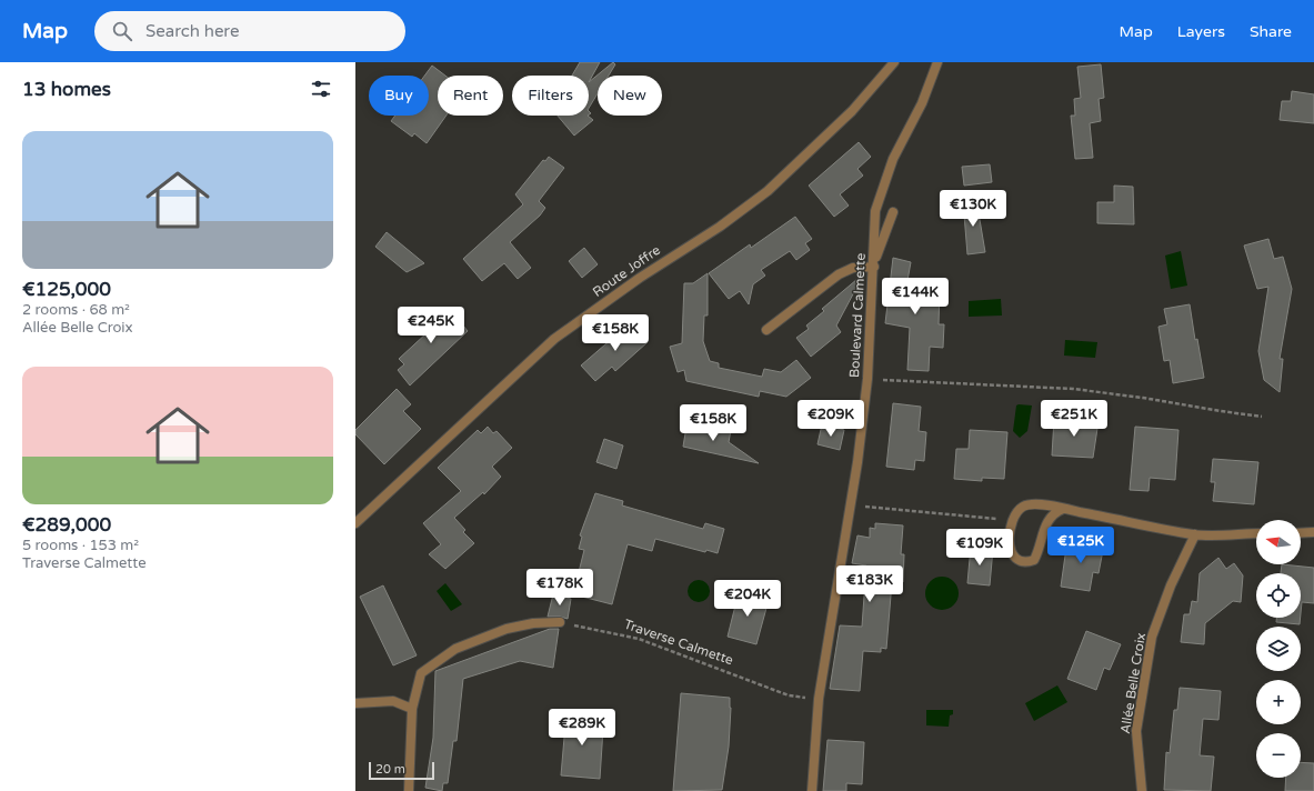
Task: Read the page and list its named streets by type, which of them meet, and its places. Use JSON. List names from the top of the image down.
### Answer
{
  "streets": {
    "street": ["Route Joffre", "Boulevard Calmette", "Allée Belle Croix"],
    "path": ["Traverse Calmette"]
  },
  "crossings": [
    ["Boulevard Calmette", "Traverse Calmette"]
  ],
  "scale_bar": "20 m",
  "north": "left",
  "page": {
    "header": "Map",
    "search": "Search here",
    "nav": ["Map", "Layers", "Share"],
    "heading": "13 homes",
    "chip": [
      "Buy",
      "Rent",
      "Filters",
      "New"
    ],
    "list": [
      {
        "name": "€125,000",
        "note": "2 rooms · 68 m² · Allée Belle Croix"
      },
      {
        "name": "€289,000",
        "note": "5 rooms · 153 m² · Traverse Calmette"
      }
    ],
    "price": [
      "€130K",
      "€144K",
      "€245K",
      "€158K",
      "€209K",
      "€251K",
      "€158K",
      "€125K",
      "€109K",
      "€183K",
      "€178K",
      "€204K",
      "€289K"
    ],
    "map_buttons": ["+", "−"],
    "scale": "20 m"
  }
}
